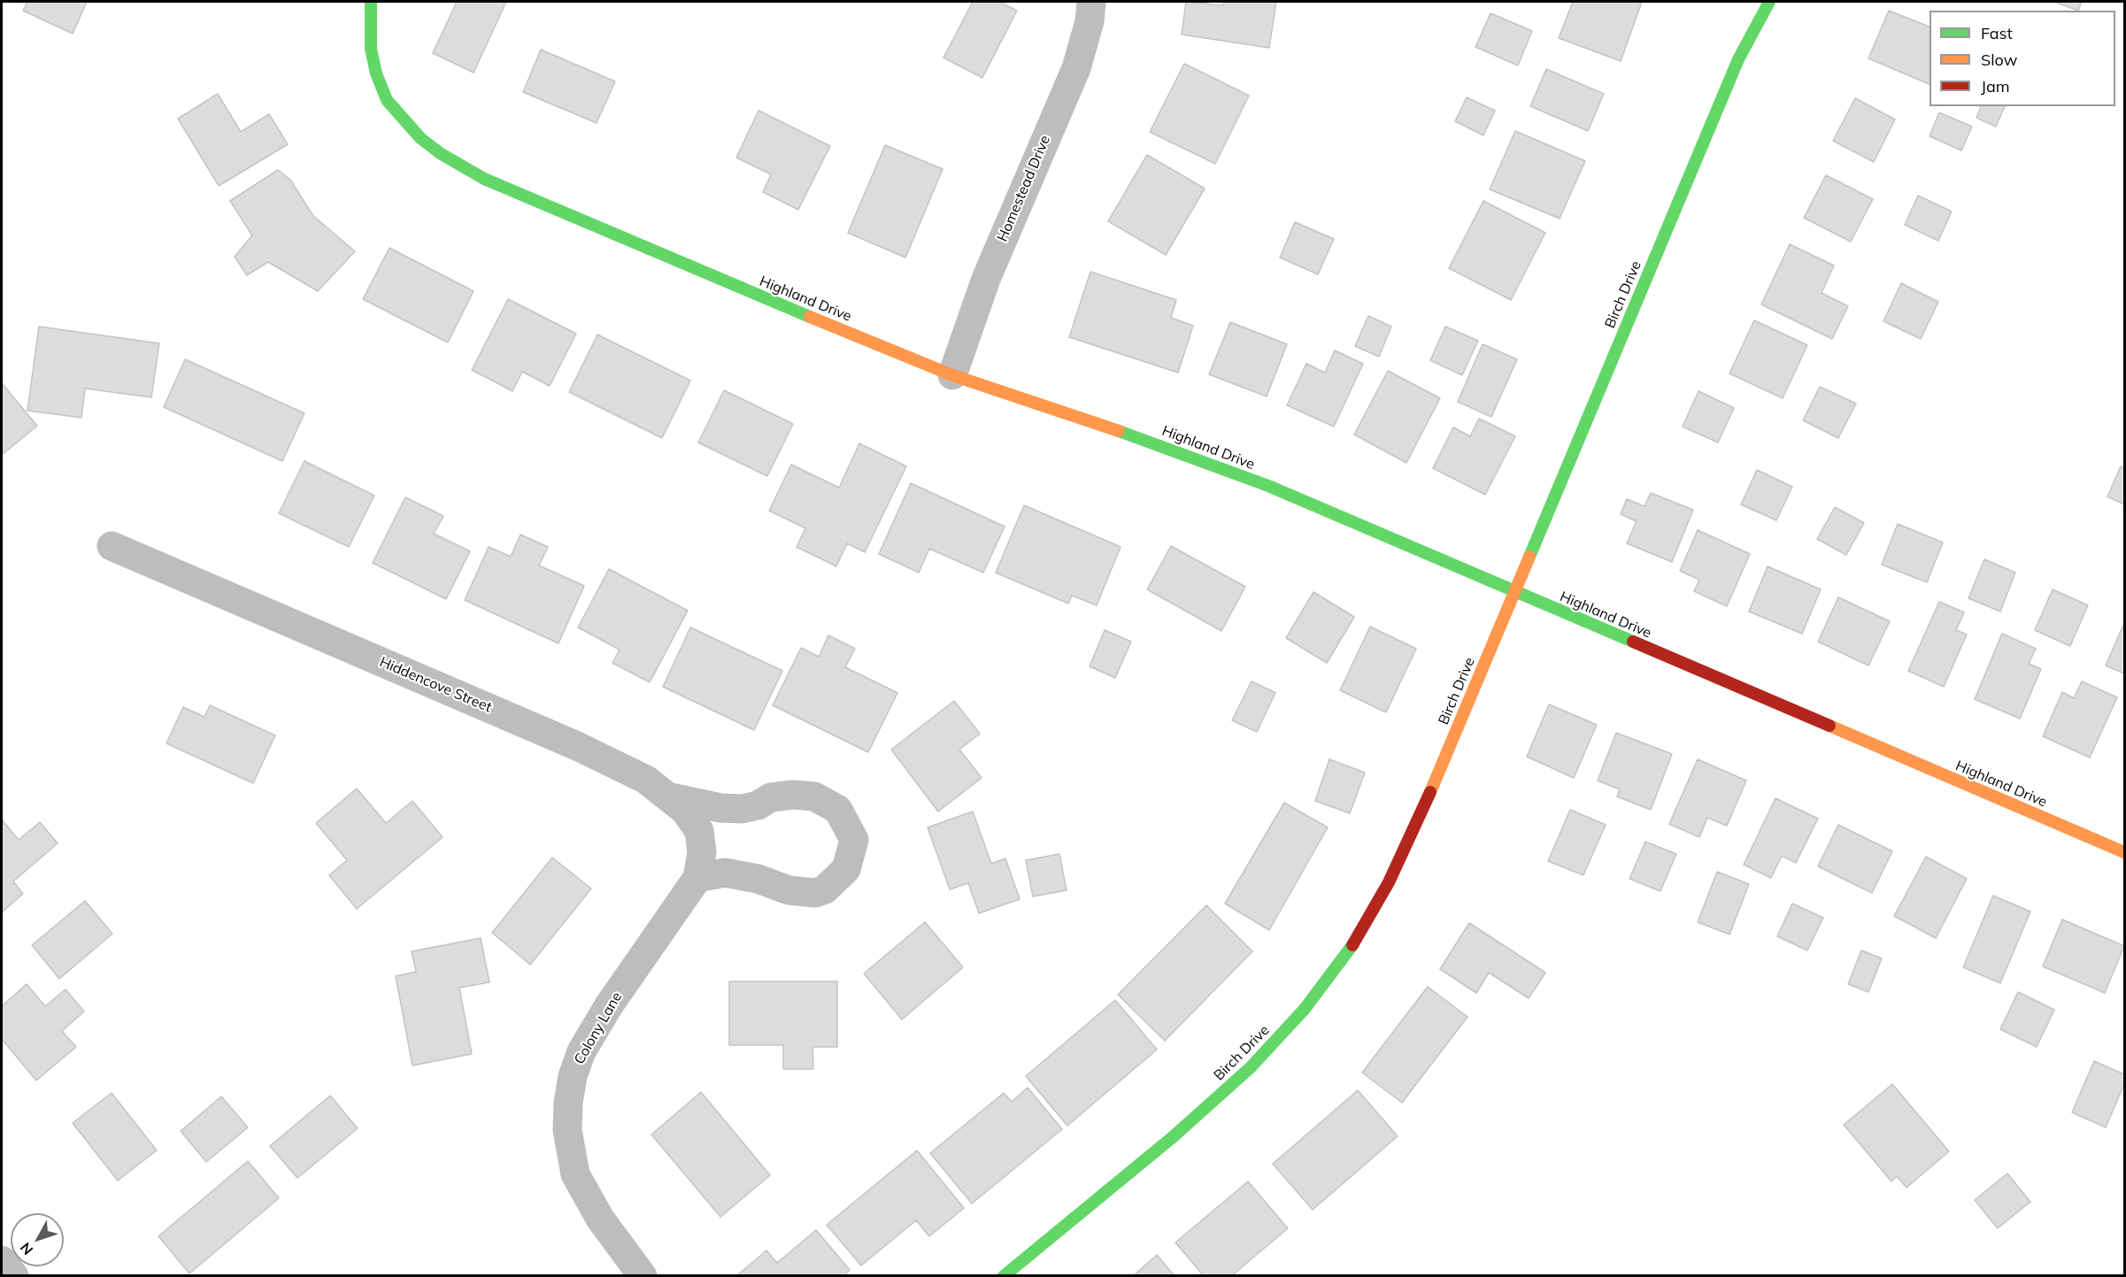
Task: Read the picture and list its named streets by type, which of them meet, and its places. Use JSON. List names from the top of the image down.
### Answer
{
  "streets": {
    "street": [
      "Homestead Drive",
      "Birch Drive",
      "Highland Drive",
      "Hiddencove Street",
      "Colony Lane"
    ]
  },
  "crossings": [
    ["Homestead Drive", "Highland Drive"],
    ["Birch Drive", "Highland Drive"],
    ["Hiddencove Street", "Colony Lane"]
  ],
  "legend": ["Fast", "Slow", "Jam"],
  "north": "bottom left"
}
